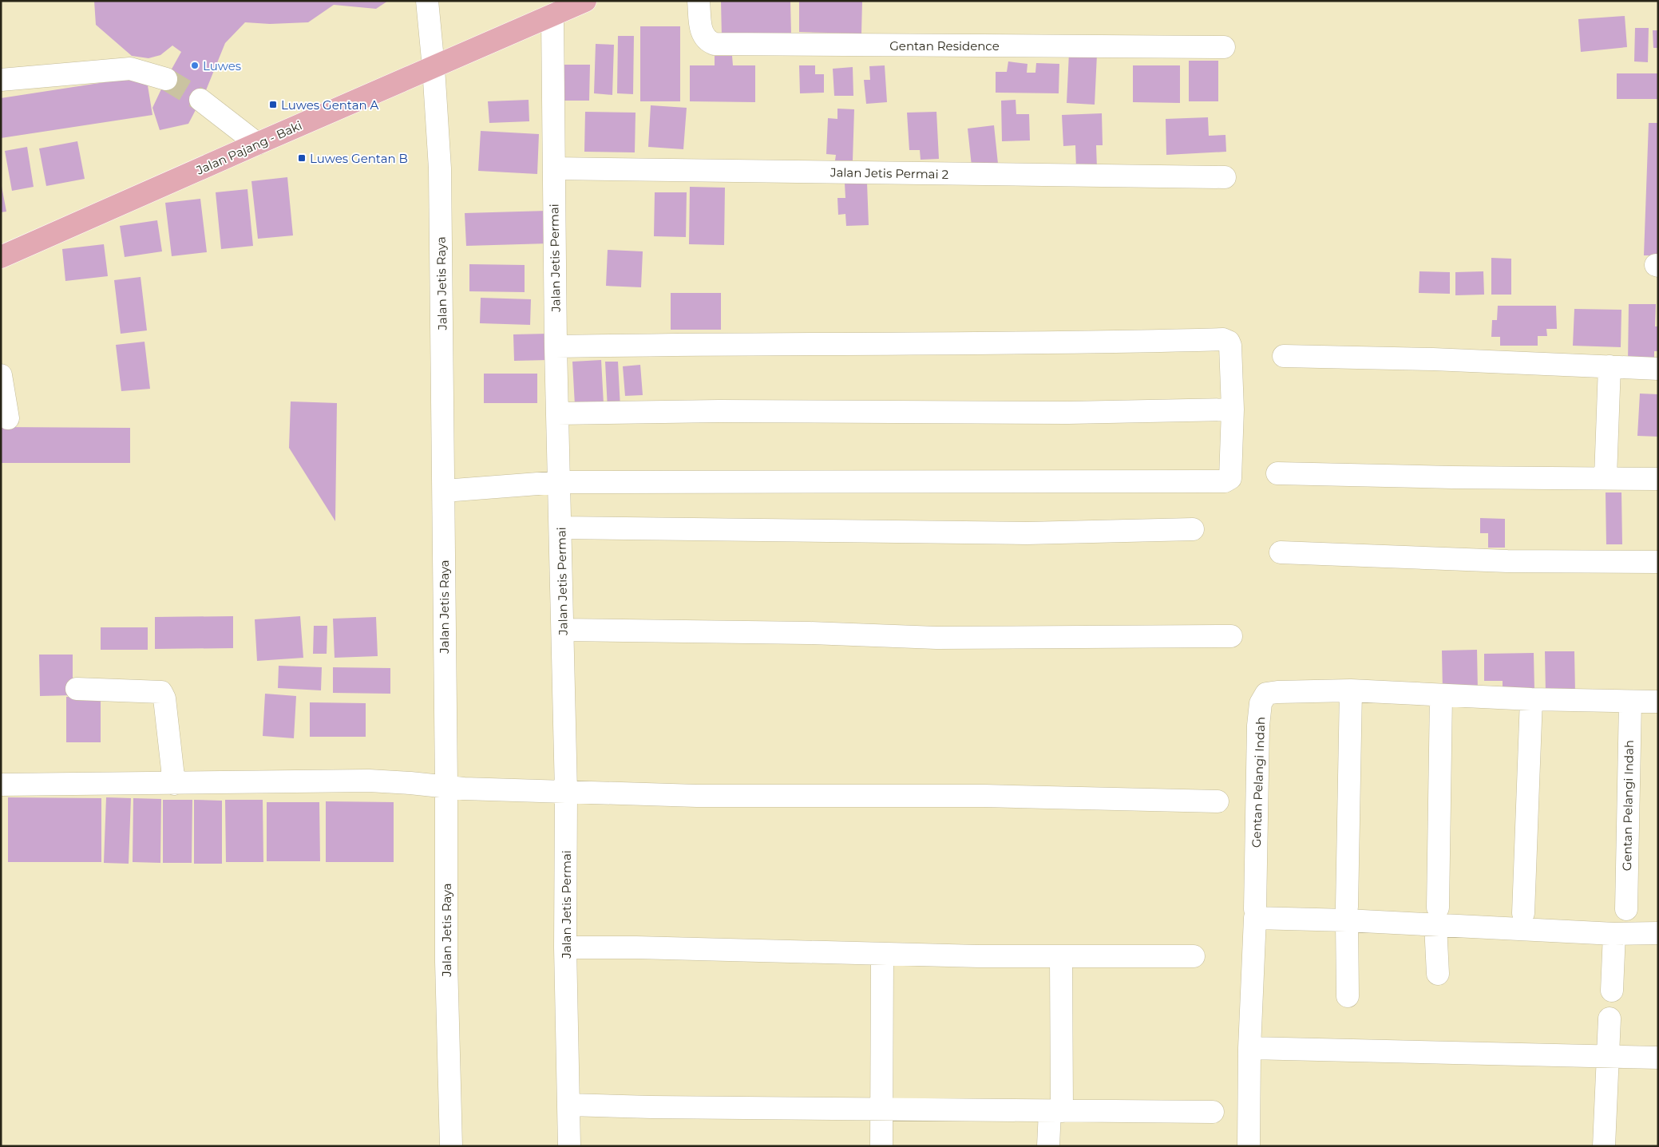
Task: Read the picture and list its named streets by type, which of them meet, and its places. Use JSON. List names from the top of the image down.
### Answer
{
  "streets": {
    "main road": ["Jalan Pajang - Baki"],
    "street": [
      "Gentan Residence",
      "Jalan Jetis Permai 2",
      "Jalan Jetis Permai",
      "Jalan Jetis Raya",
      "Gentan Pelangi Indah"
    ]
  },
  "crossings": [
    ["Jalan Pajang - Baki", "Jalan Jetis Permai"],
    ["Jalan Pajang - Baki", "Jalan Jetis Raya"],
    ["Jalan Jetis Permai 2", "Jalan Jetis Permai"]
  ],
  "places": {
    "other": ["Luwes"],
    "transit": ["Luwes Gentan A", "Luwes Gentan B"]
  }
}
